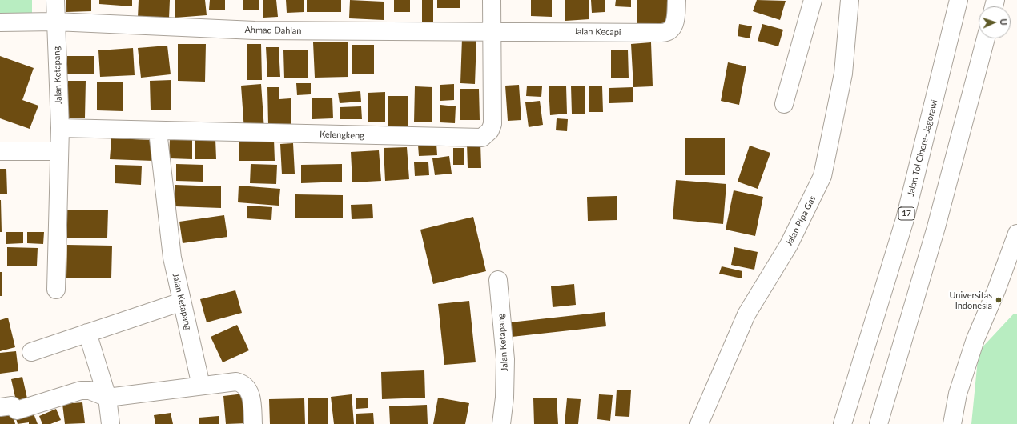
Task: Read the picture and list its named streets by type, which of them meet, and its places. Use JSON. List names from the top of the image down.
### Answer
{
  "streets": {
    "main road": [
      "Ahmad Dahlan",
      "Jalan Kecapi",
      "Jalan Ketapang",
      "Kelengkeng",
      "Jalan Tol Cinere–Jagorawi",
      "17",
      "Jalan Pipa Gas"
    ]
  },
  "crossings": [
    ["Ahmad Dahlan", "Jalan Kecapi"],
    ["Ahmad Dahlan", "Jalan Ketapang"],
    ["Ahmad Dahlan", "Kelengkeng"],
    ["Jalan Kecapi", "Kelengkeng"],
    ["Jalan Ketapang", "Kelengkeng"]
  ],
  "places": ["Universitas Indonesia"],
  "north": "right"
}
